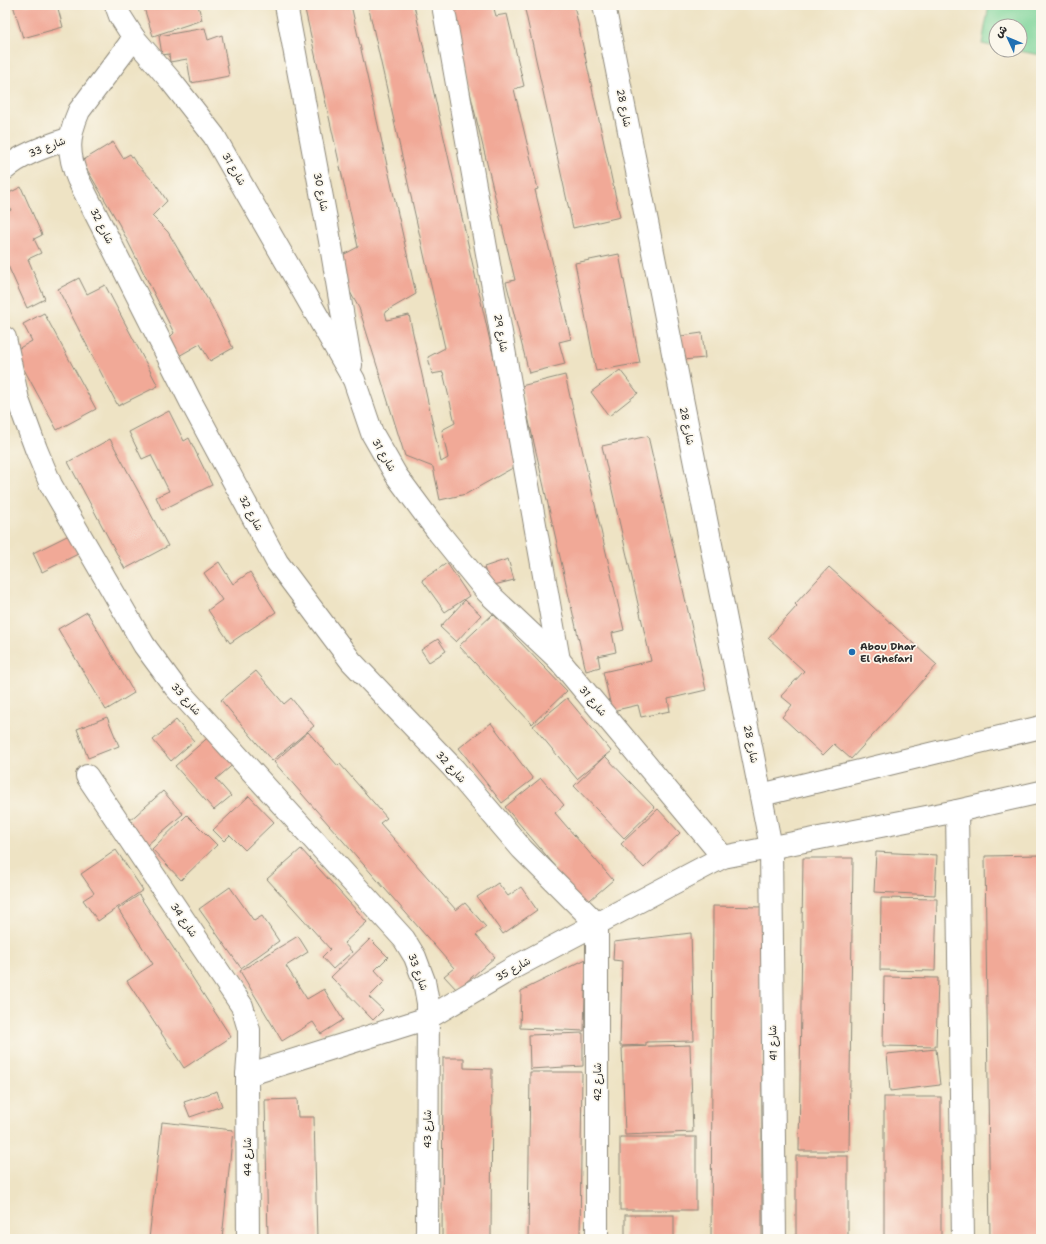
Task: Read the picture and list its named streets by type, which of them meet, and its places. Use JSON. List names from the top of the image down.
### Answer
{
  "streets": {
    "street": [
      "شارع 28",
      "شارع 33",
      "شارع 31",
      "شارع 30",
      "شارع 32",
      "شارع 29",
      "شارع 34",
      "شارع 35",
      "شارع 41",
      "شارع 42",
      "شارع 43",
      "شارع 44"
    ]
  },
  "crossings": [
    ["شارع 28", "شارع 35"],
    ["شارع 28", "شارع 41"],
    ["شارع 33", "شارع 32"],
    ["شارع 33", "شارع 35"],
    ["شارع 33", "شارع 43"],
    ["شارع 31", "شارع 30"],
    ["شارع 31", "شارع 32"],
    ["شارع 31", "شارع 29"],
    ["شارع 31", "شارع 35"],
    ["شارع 32", "شارع 35"],
    ["شارع 32", "شارع 42"],
    ["شارع 34", "شارع 35"],
    ["شارع 34", "شارع 44"],
    ["شارع 35", "شارع 41"],
    ["شارع 35", "شارع 42"],
    ["شارع 35", "شارع 43"],
    ["شارع 35", "شارع 44"]
  ],
  "places": ["Abou Dhar El Ghefari"],
  "north": "top left"
}
